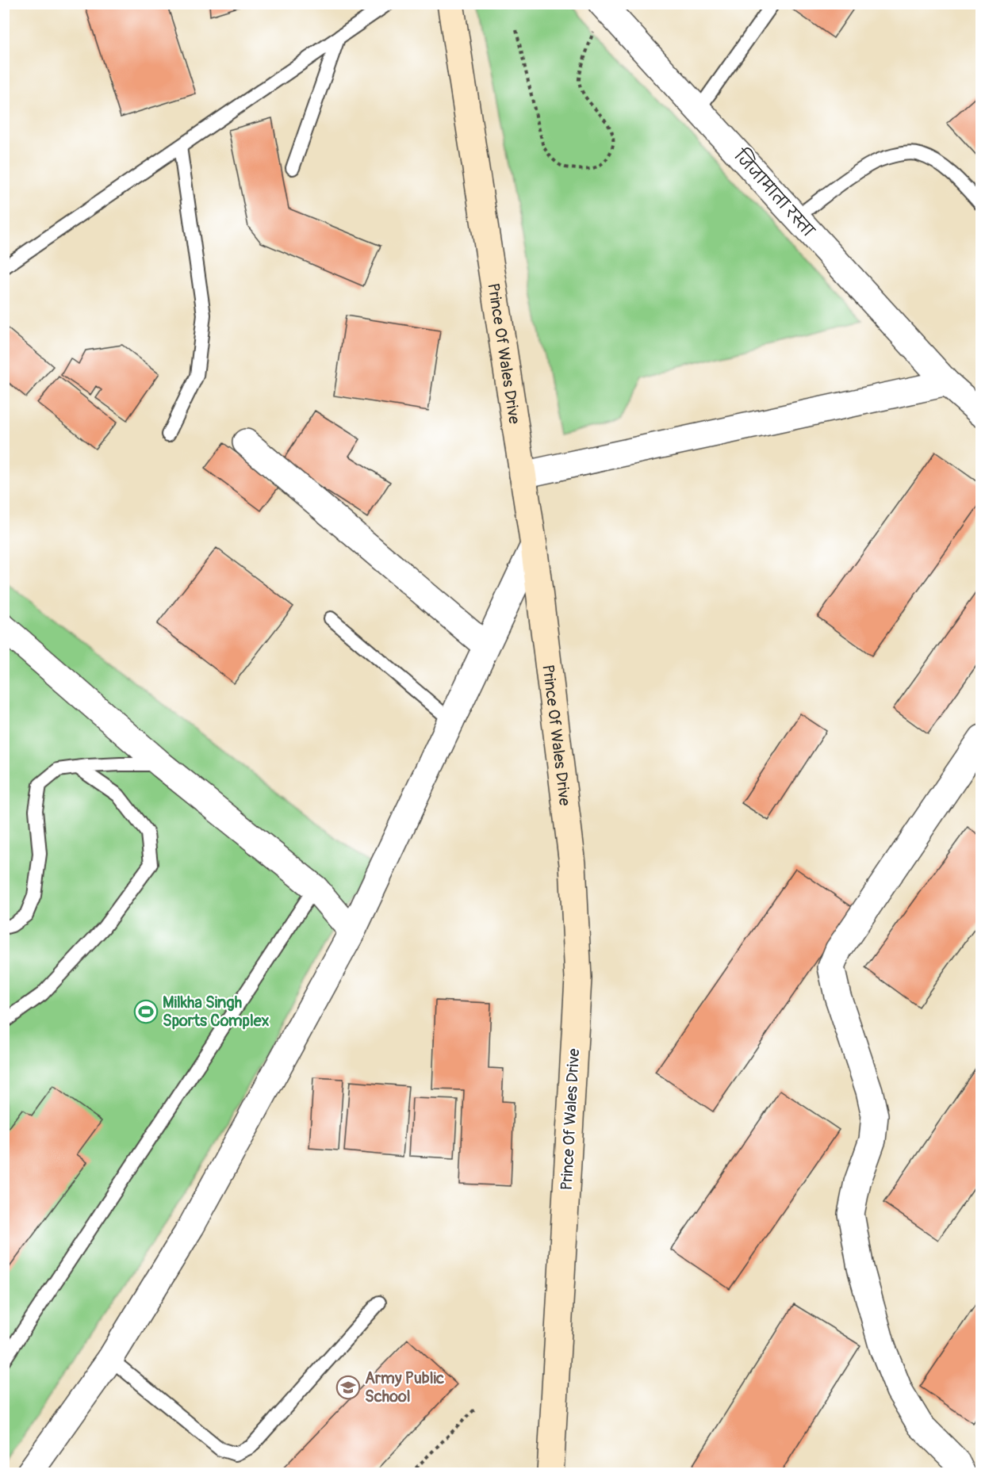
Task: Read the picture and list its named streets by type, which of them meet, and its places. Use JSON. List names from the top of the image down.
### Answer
{
  "streets": {
    "main road": ["Prince Of Wales Drive"],
    "street": ["जिजामाता रस्ता"]
  },
  "places": {
    "sports": ["Milkha Singh Sports Complex"],
    "school or university": ["Army Public School"]
  }
}
